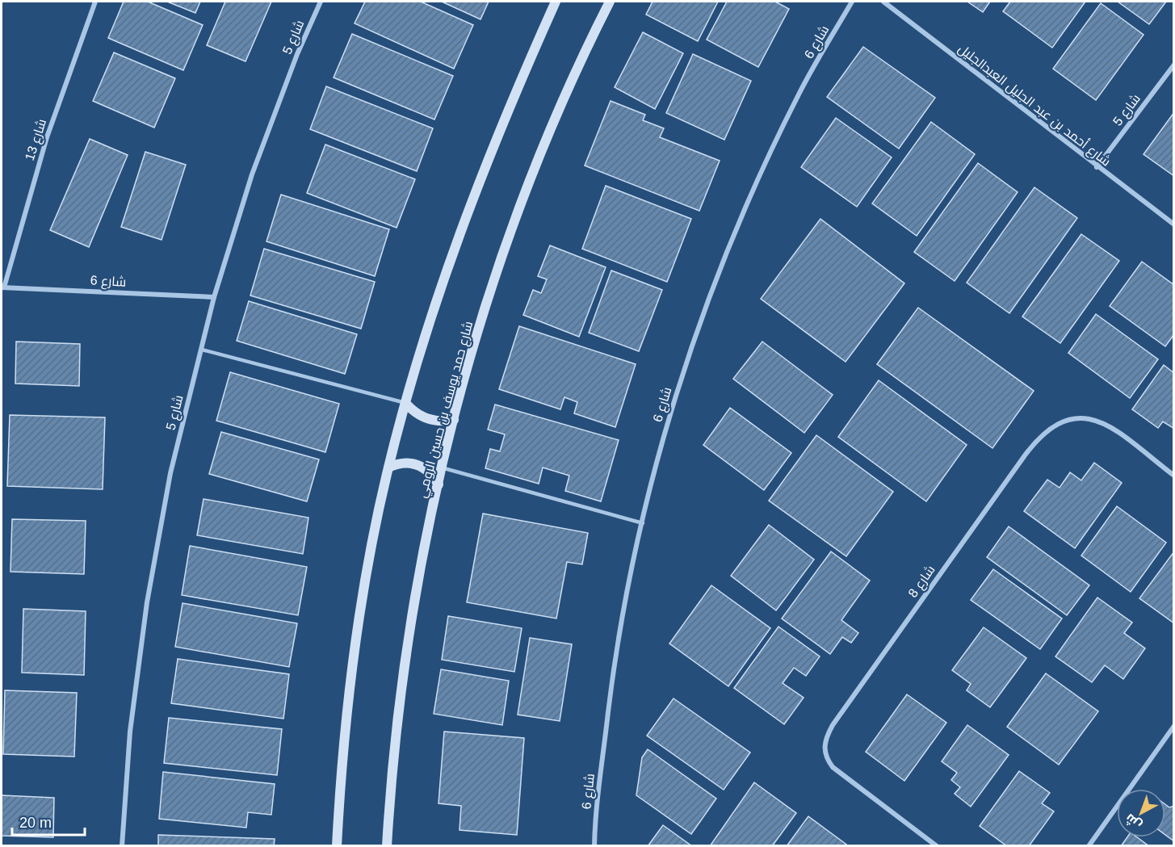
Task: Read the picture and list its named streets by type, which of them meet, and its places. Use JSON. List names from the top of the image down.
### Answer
{
  "streets": {
    "street": [
      "شارع 5",
      "شارع 6",
      "شارع أحمد بن عبد الجليل العبدالجليل",
      "شارع 13",
      "شارع حمد يوسف بن حسين الرومي",
      "شارع 8"
    ]
  },
  "crossings": [
    ["شارع 5", "شارع 6"],
    ["شارع 5", "شارع أحمد بن عبد الجليل العبدالجليل"],
    ["شارع 6", "شارع 13"]
  ],
  "scale_bar": "20 m",
  "north": "bottom left"
}
